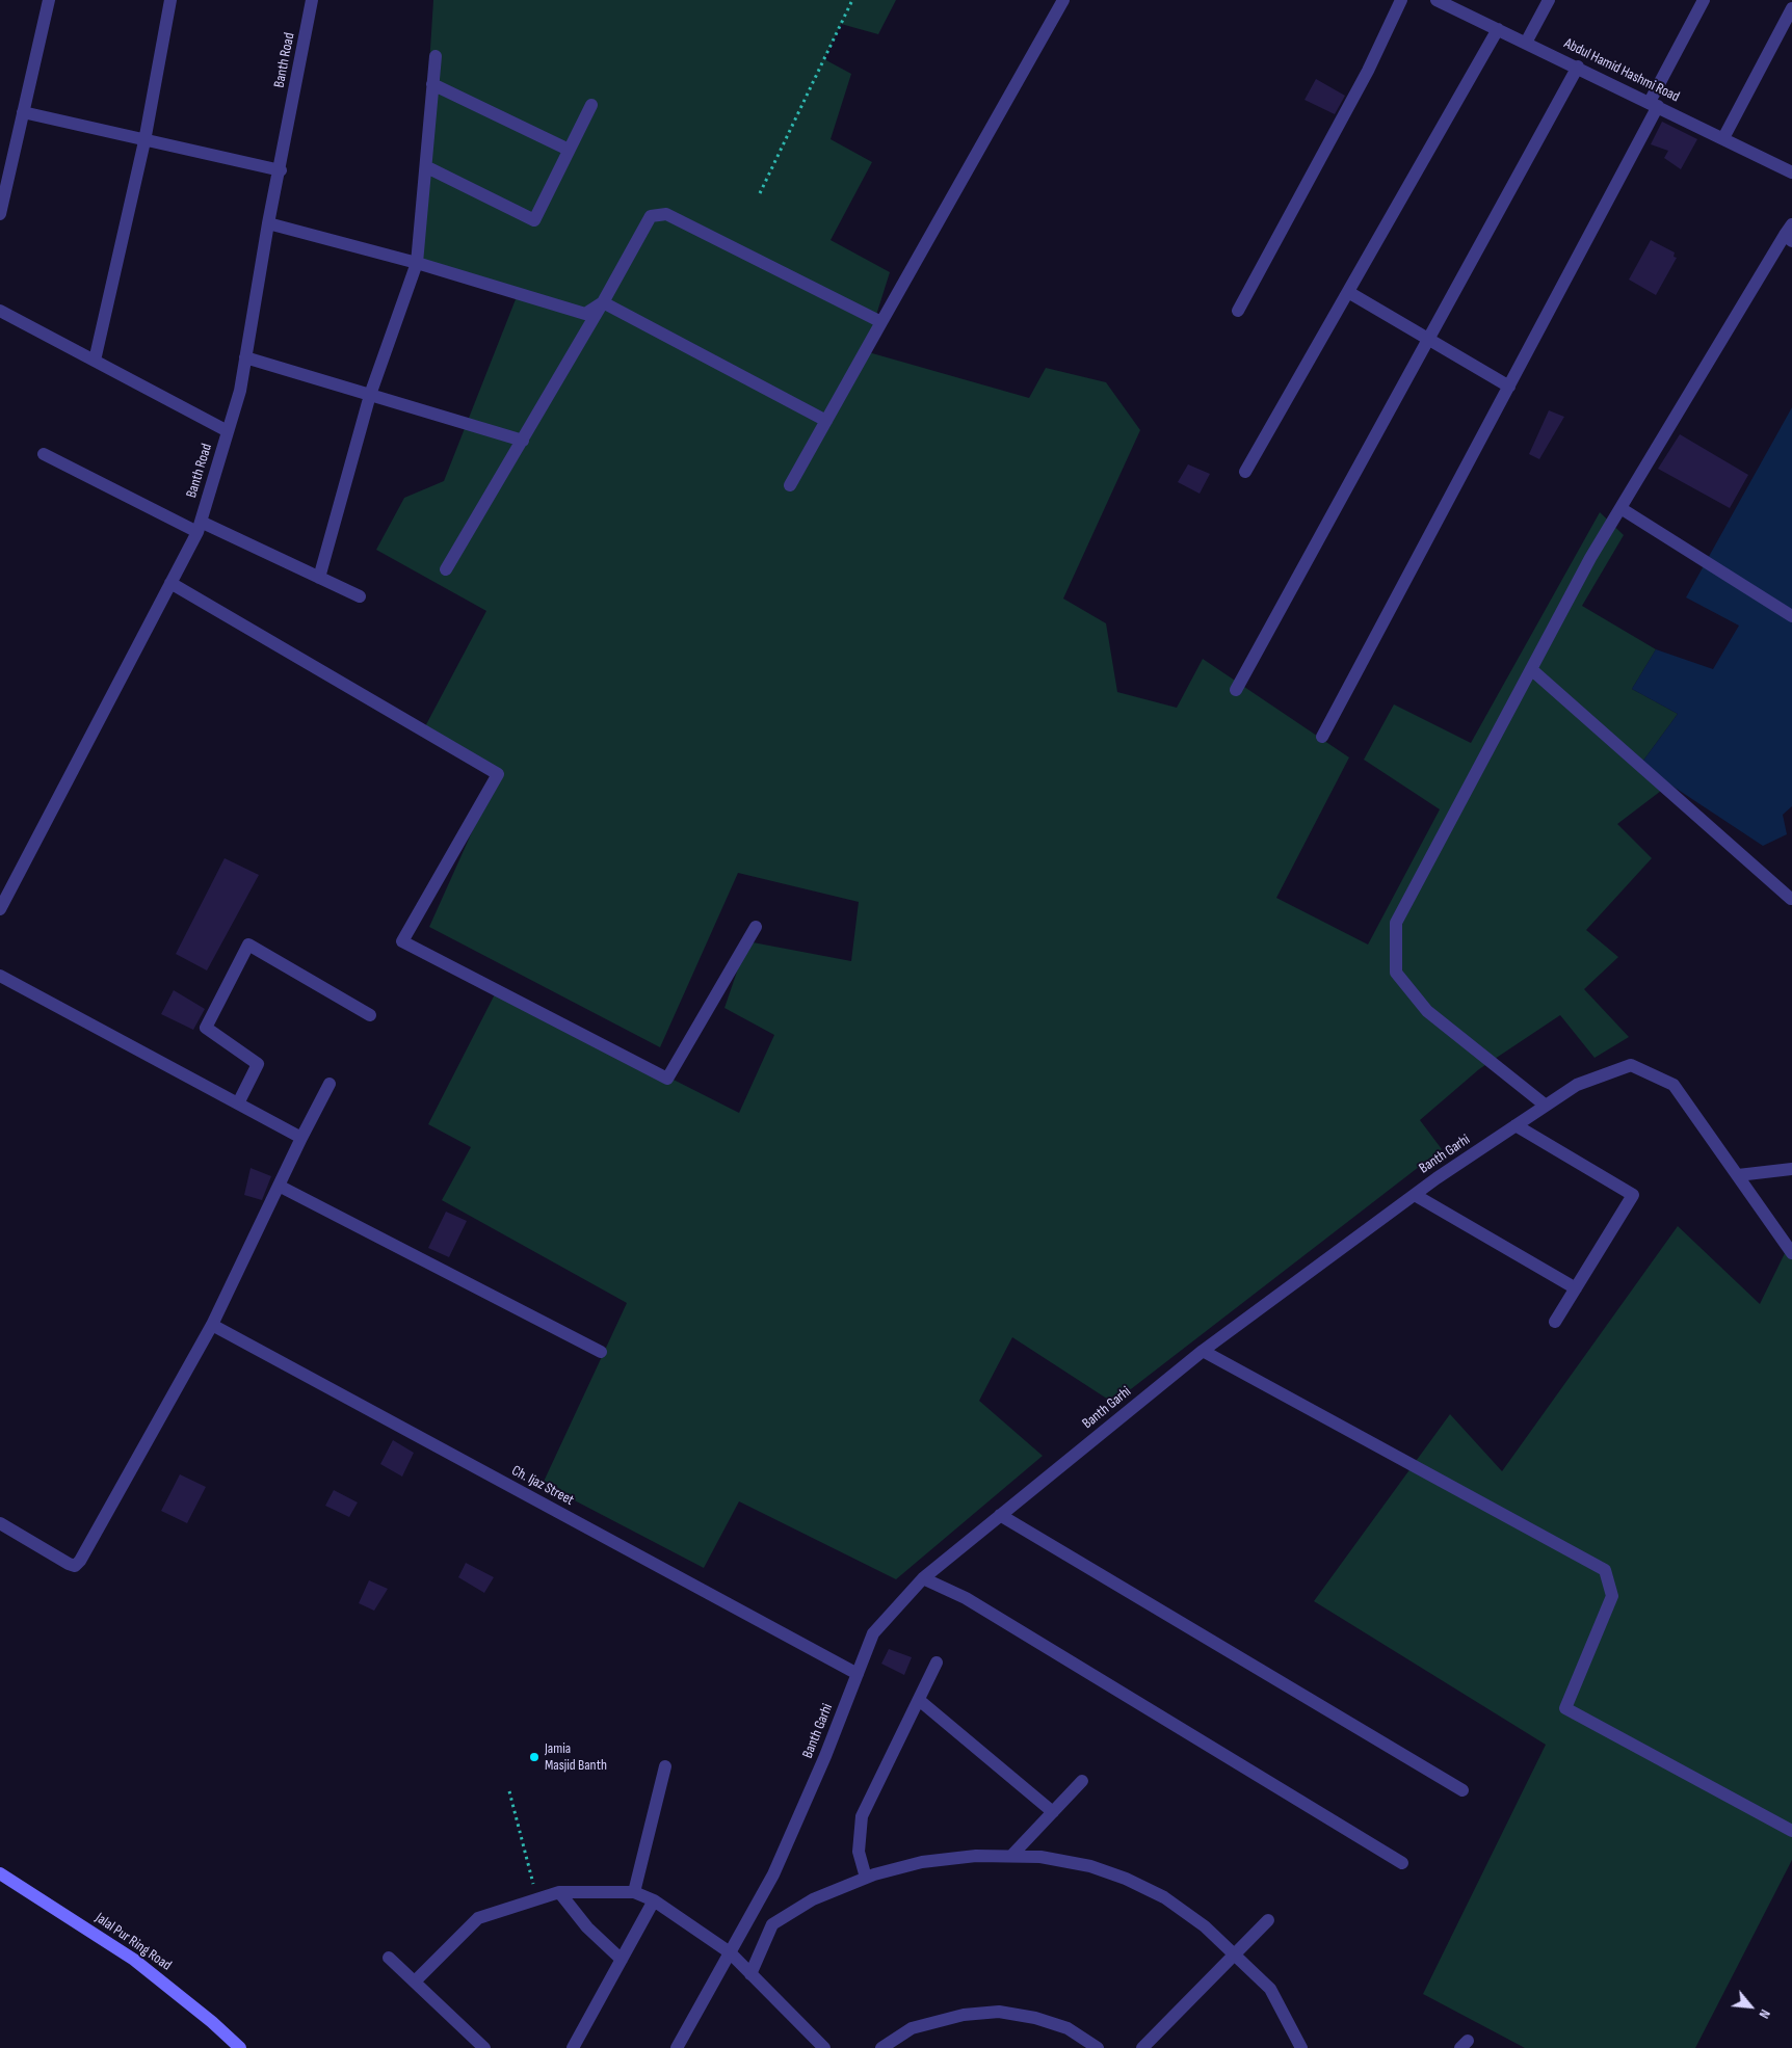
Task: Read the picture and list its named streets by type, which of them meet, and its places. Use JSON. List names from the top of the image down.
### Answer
{
  "streets": {
    "main road": ["Jalal Pur Ring Road"],
    "street": [
      "Banth Road",
      "Abdul Hamid Hashmi Road",
      "Banth Garhi",
      "Ch. Ijaz Street"
    ]
  },
  "crossings": [
    ["Banth Garhi", "Ch. Ijaz Street"]
  ],
  "places": ["Jamia Masjid Banth"],
  "north": "bottom right"
}
